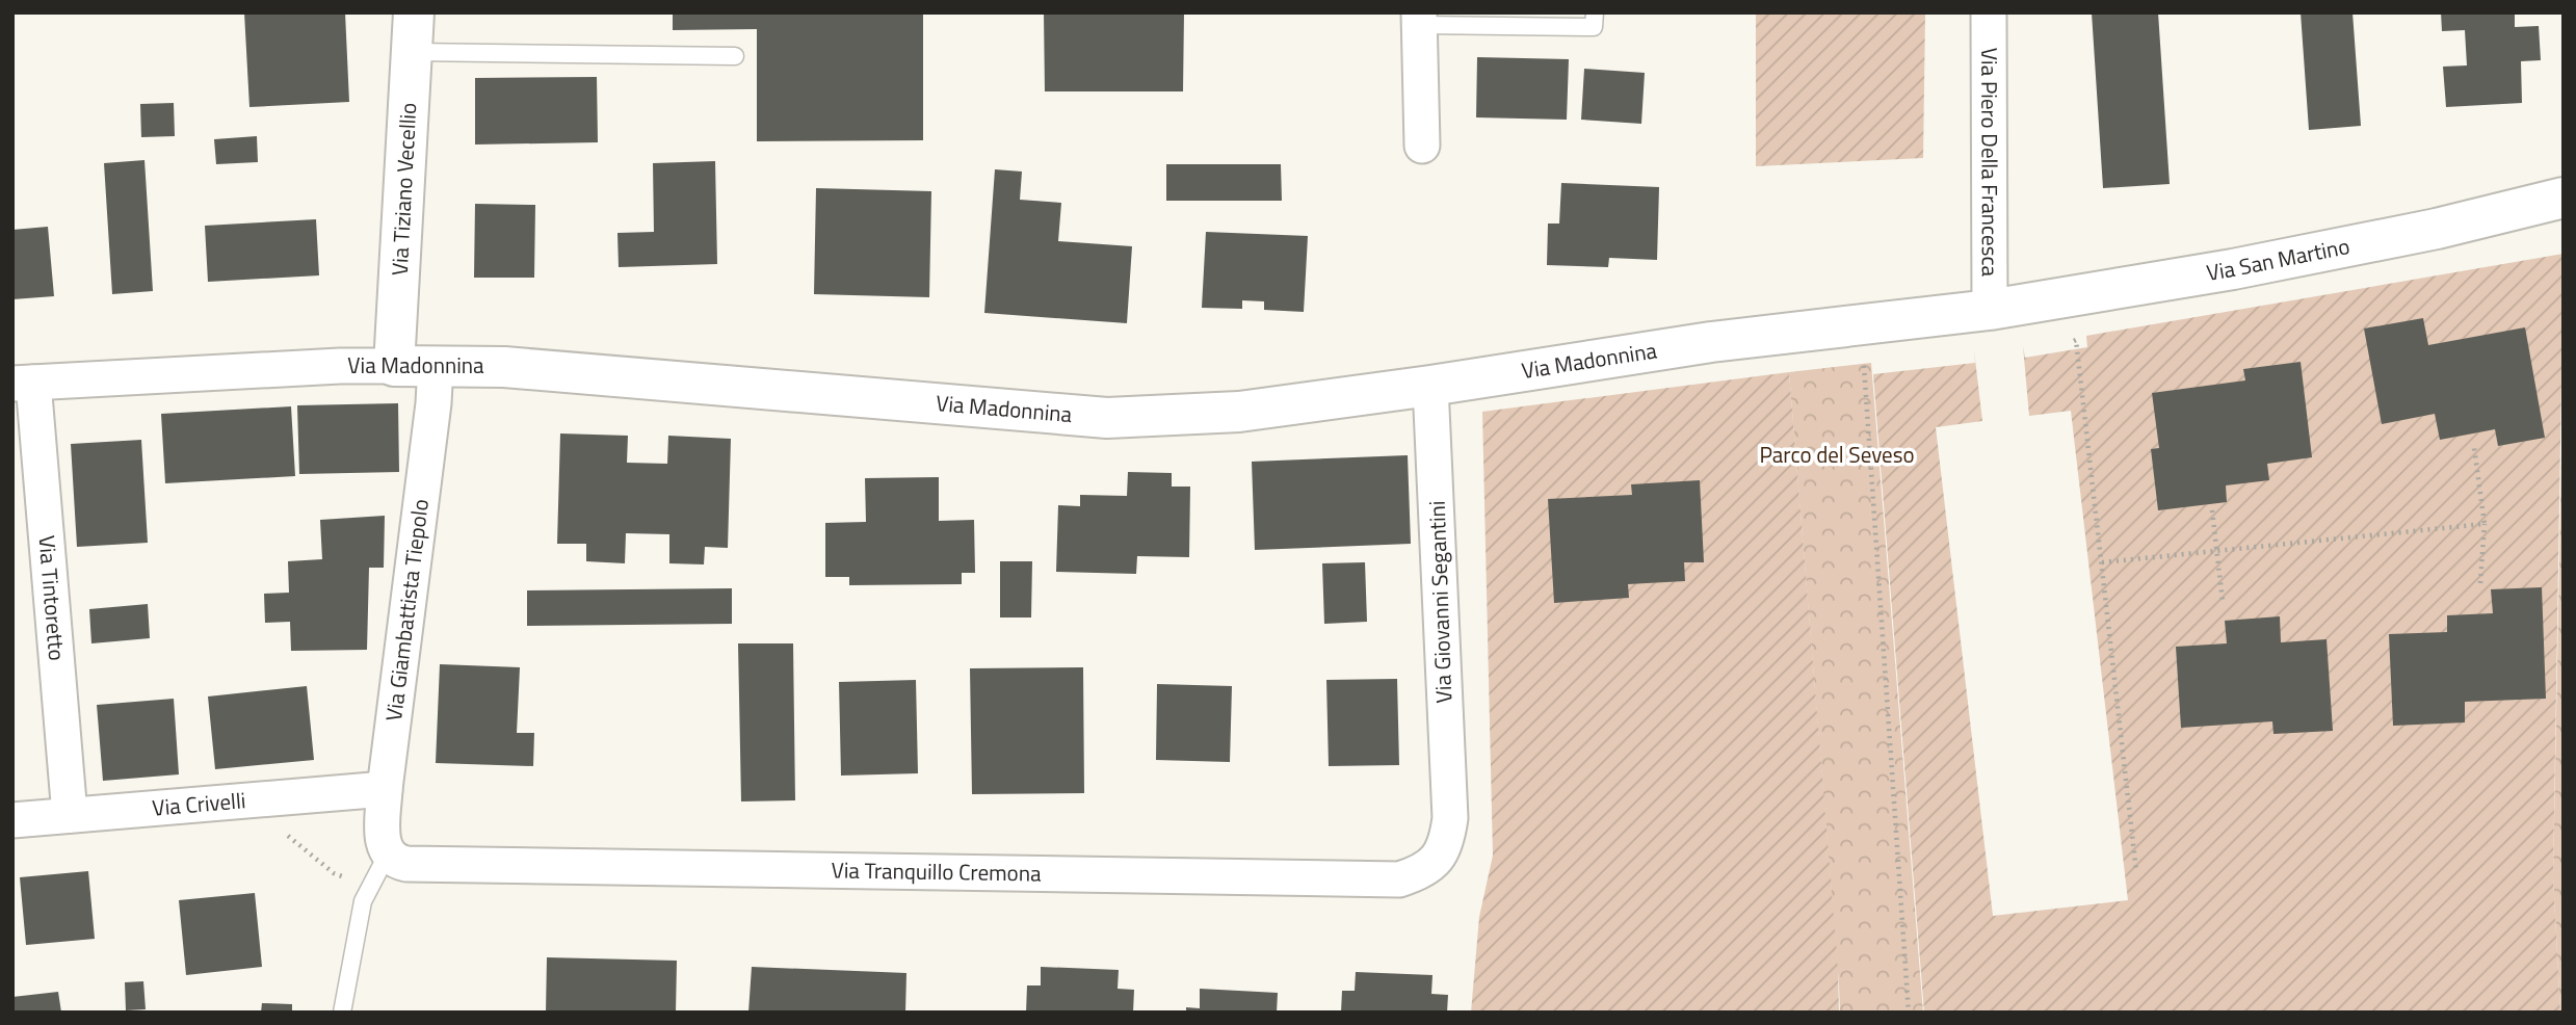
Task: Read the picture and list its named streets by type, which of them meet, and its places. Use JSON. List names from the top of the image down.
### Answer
{
  "streets": {
    "street": [
      "Via Piero Della Francesca",
      "Via Tiziano Vecellio",
      "Via San Martino",
      "Via Madonnina",
      "Via Tintoretto",
      "Via Giovanni Segantini",
      "Via Giambattista Tiepolo",
      "Via Crivelli",
      "Via Tranquillo Cremona"
    ]
  },
  "crossings": [
    ["Via Piero Della Francesca", "Via San Martino"],
    ["Via Piero Della Francesca", "Via Madonnina"],
    ["Via Tiziano Vecellio", "Via Madonnina"],
    ["Via San Martino", "Via Madonnina"],
    ["Via Madonnina", "Via Tintoretto"],
    ["Via Madonnina", "Via Giovanni Segantini"],
    ["Via Madonnina", "Via Giambattista Tiepolo"],
    ["Via Tintoretto", "Via Crivelli"],
    ["Via Giovanni Segantini", "Via Tranquillo Cremona"],
    ["Via Giambattista Tiepolo", "Via Crivelli"],
    ["Via Giambattista Tiepolo", "Via Tranquillo Cremona"]
  ],
  "parks": ["Parco del Seveso"]
}
